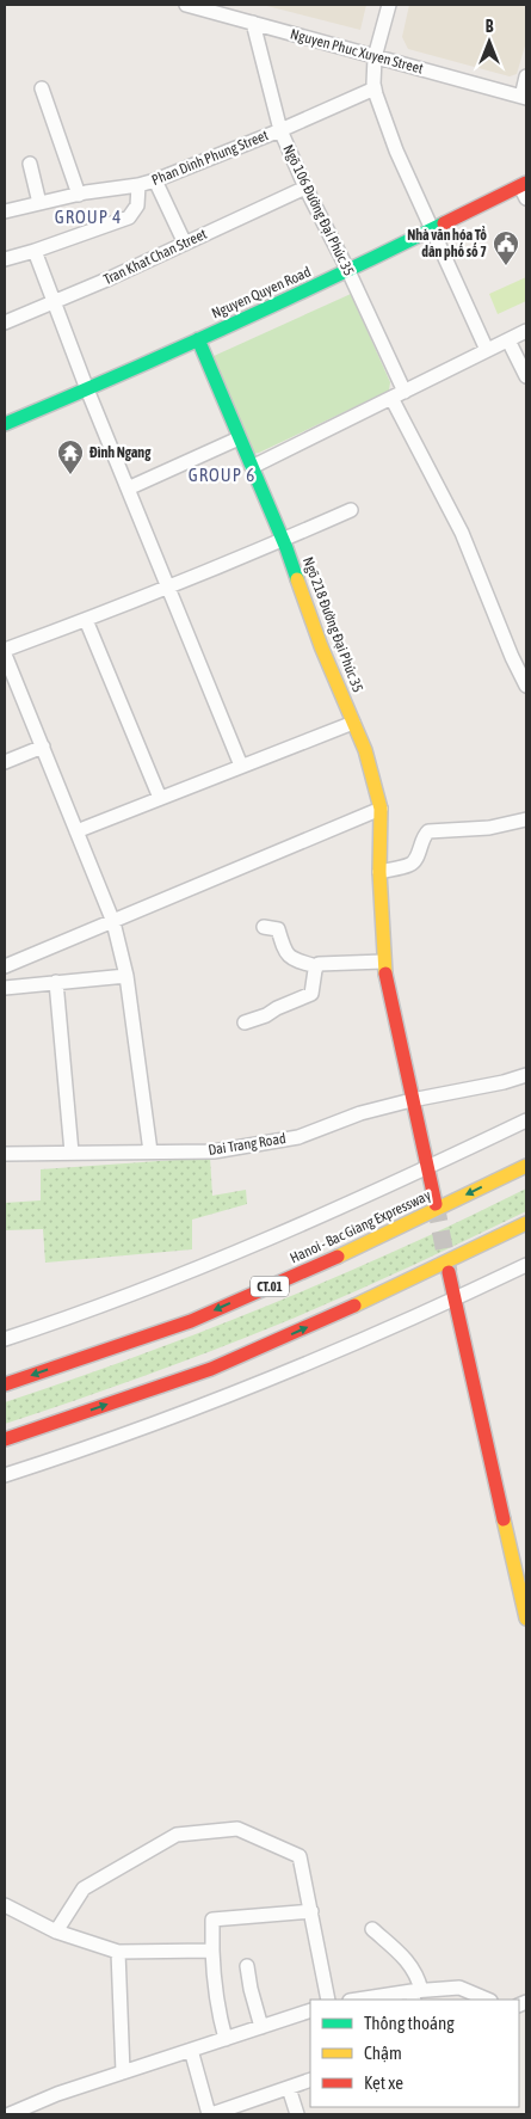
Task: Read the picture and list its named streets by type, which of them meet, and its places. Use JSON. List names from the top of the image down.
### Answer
{
  "streets": {
    "main road": [
      "Nguyen Quyen Road",
      "Ngõ 218 Đường Đại Phúc 35",
      "Hanoi - Bac Giang Expressway",
      "CT.01"
    ],
    "street": [
      "Nguyen Phuc Xuyen Street",
      "Phan Dinh Phung Street",
      "Ngõ 106 Đường Đại Phúc 35",
      "Tran Khat Chan Street",
      "Dai Trang Road"
    ]
  },
  "crossings": [
    ["Nguyen Phuc Xuyen Street", "Ngõ 106 Đường Đại Phúc 35"],
    ["Phan Dinh Phung Street", "Ngõ 106 Đường Đại Phúc 35"],
    ["Ngõ 106 Đường Đại Phúc 35", "Tran Khat Chan Street"],
    ["Ngõ 106 Đường Đại Phúc 35", "Nguyen Quyen Road"],
    ["Nguyen Quyen Road", "Ngõ 218 Đường Đại Phúc 35"],
    ["Ngõ 218 Đường Đại Phúc 35", "Dai Trang Road"]
  ],
  "districts": ["GROUP 4", "GROUP 6"],
  "places": {
    "public building": ["Nhà văn hóa Tổ dân phố số 7"],
    "temple": ["Đình Ngang"]
  },
  "legend": ["Thông thoáng", "Chậm", "Kẹt xe"],
  "north": "top"
}
